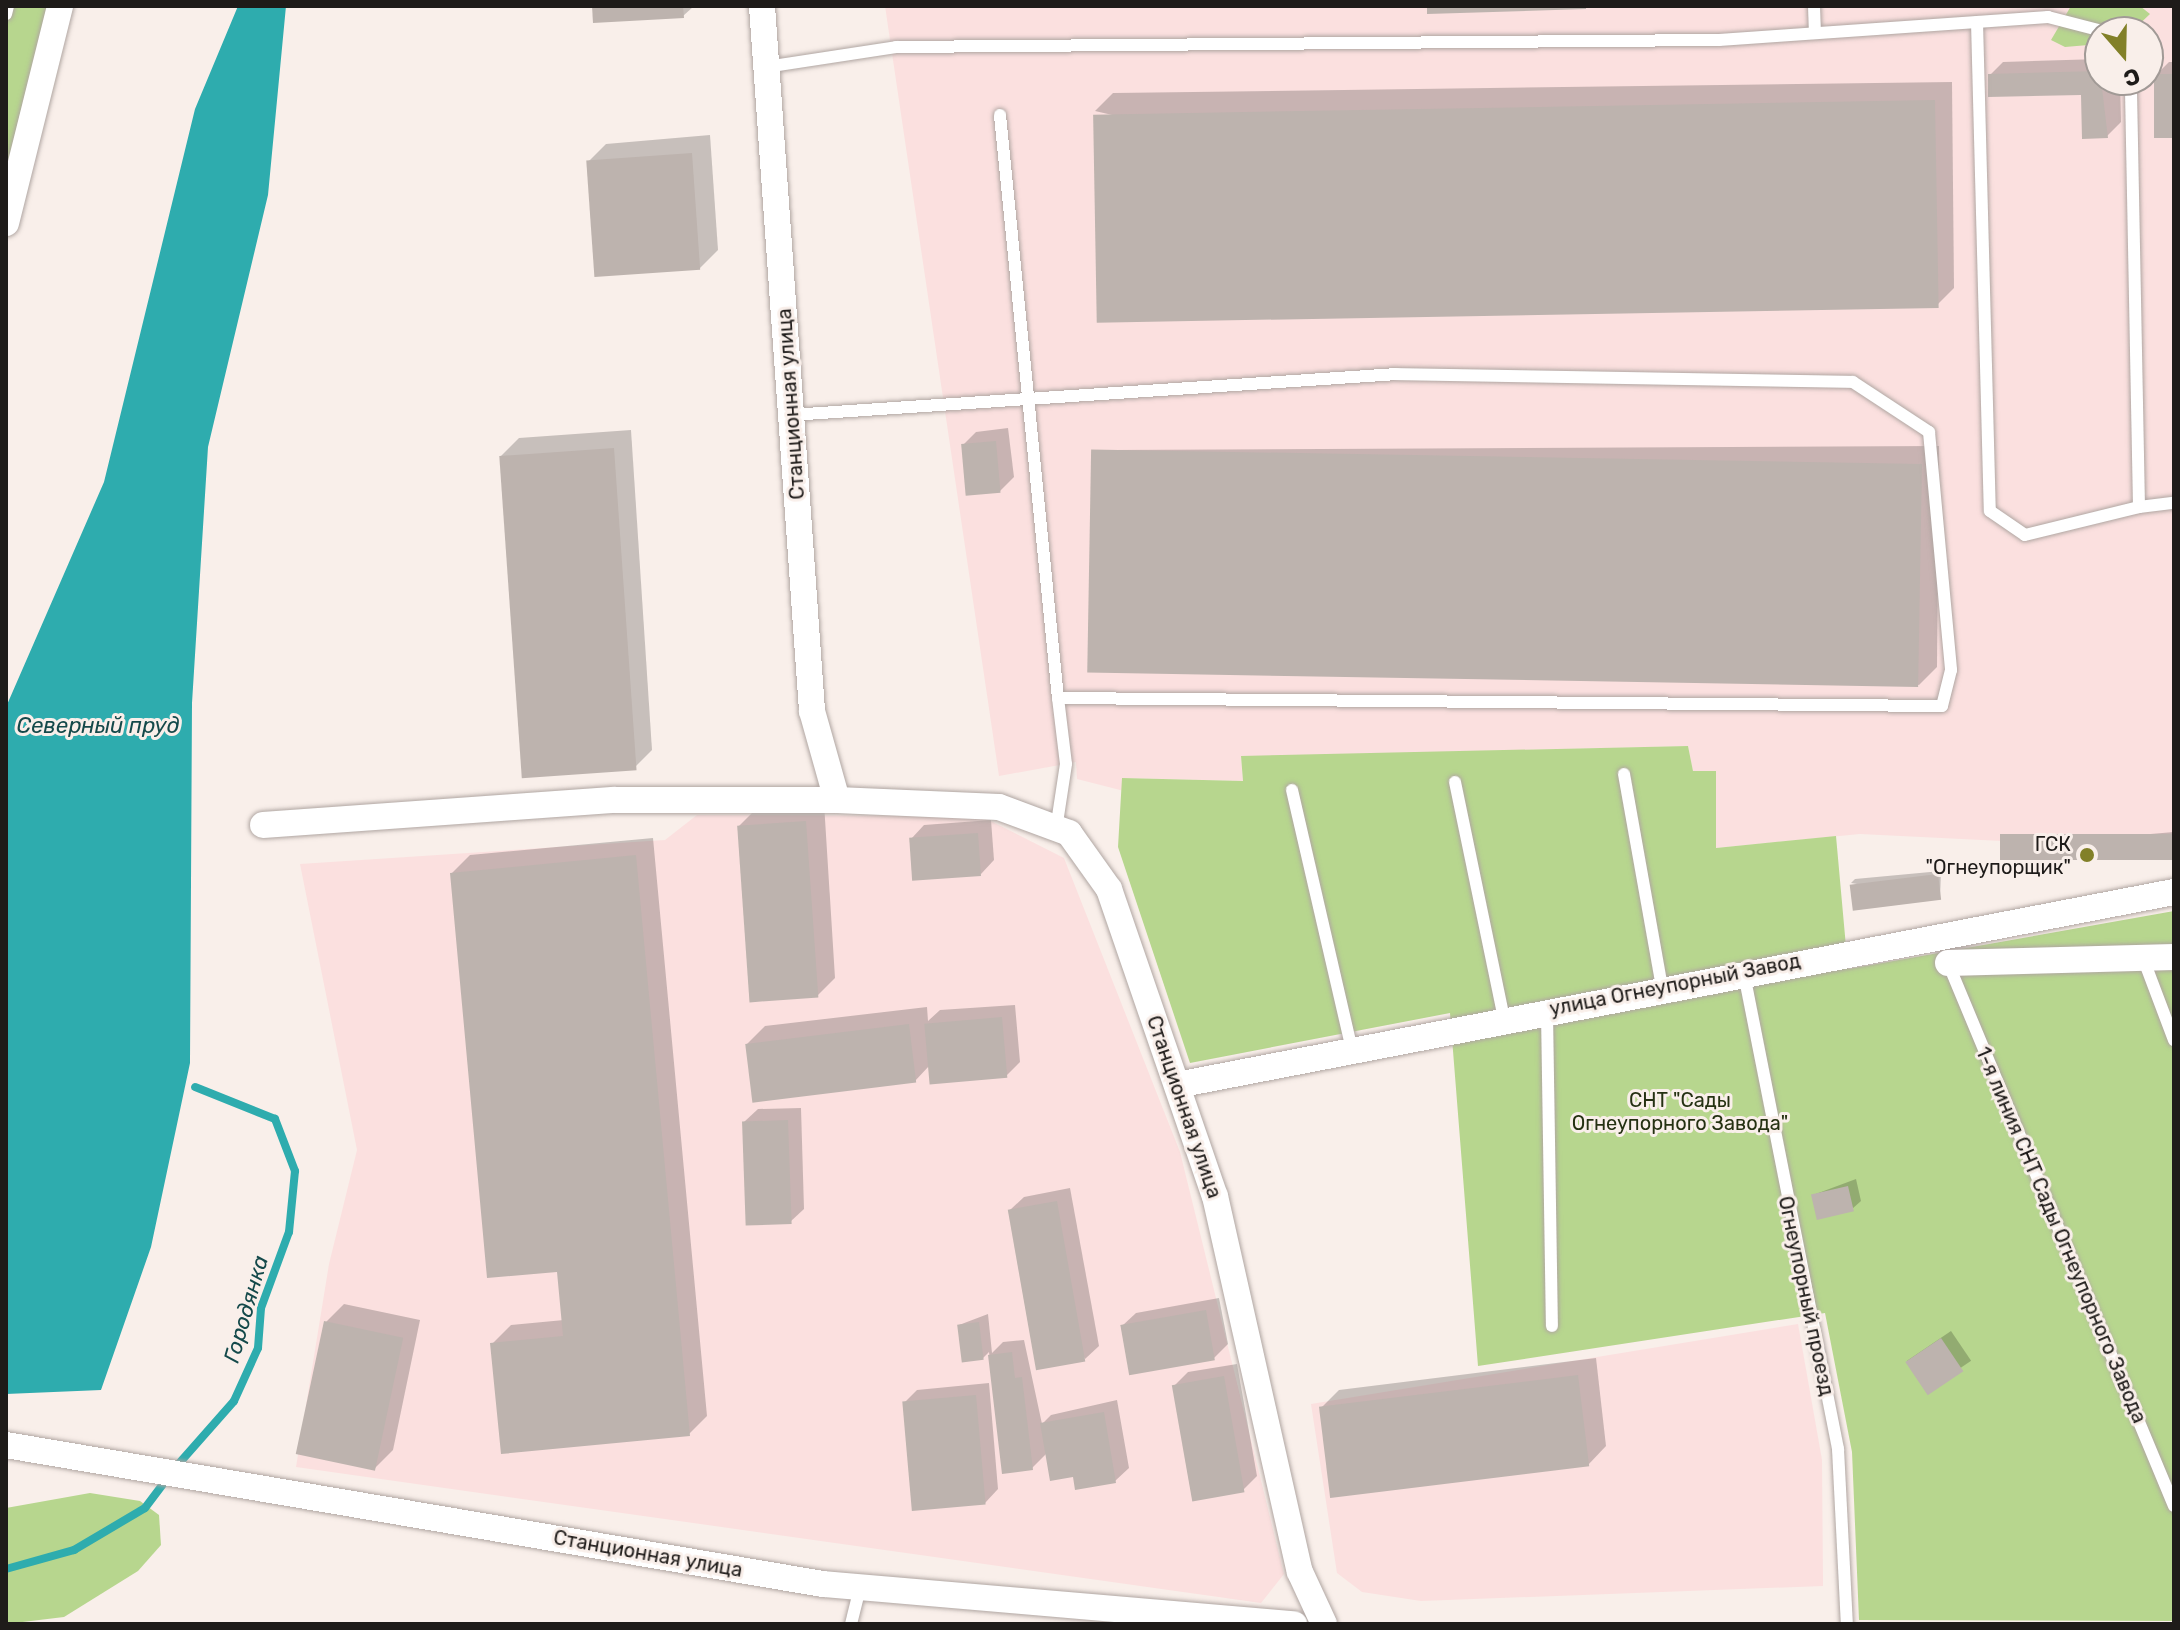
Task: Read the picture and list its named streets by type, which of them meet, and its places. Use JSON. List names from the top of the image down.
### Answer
{
  "streets": {
    "street": ["Станционная улица", "улица Огнеупорный Завод"],
    "lane": ["1-я линия СНТ Сады Огнеупорного Завода", "Огнеупорный проезд"]
  },
  "crossings": [
    ["Станционная улица", "улица Огнеупорный Завод"],
    ["улица Огнеупорный Завод", "Огнеупорный проезд"]
  ],
  "water": ["Северный пруд", "Городянка"],
  "parks": ["СНТ \"Сады Огнеупорного Завода\""],
  "places": ["ГСК \"Огнеупорщик\""],
  "north": "bottom"
}
